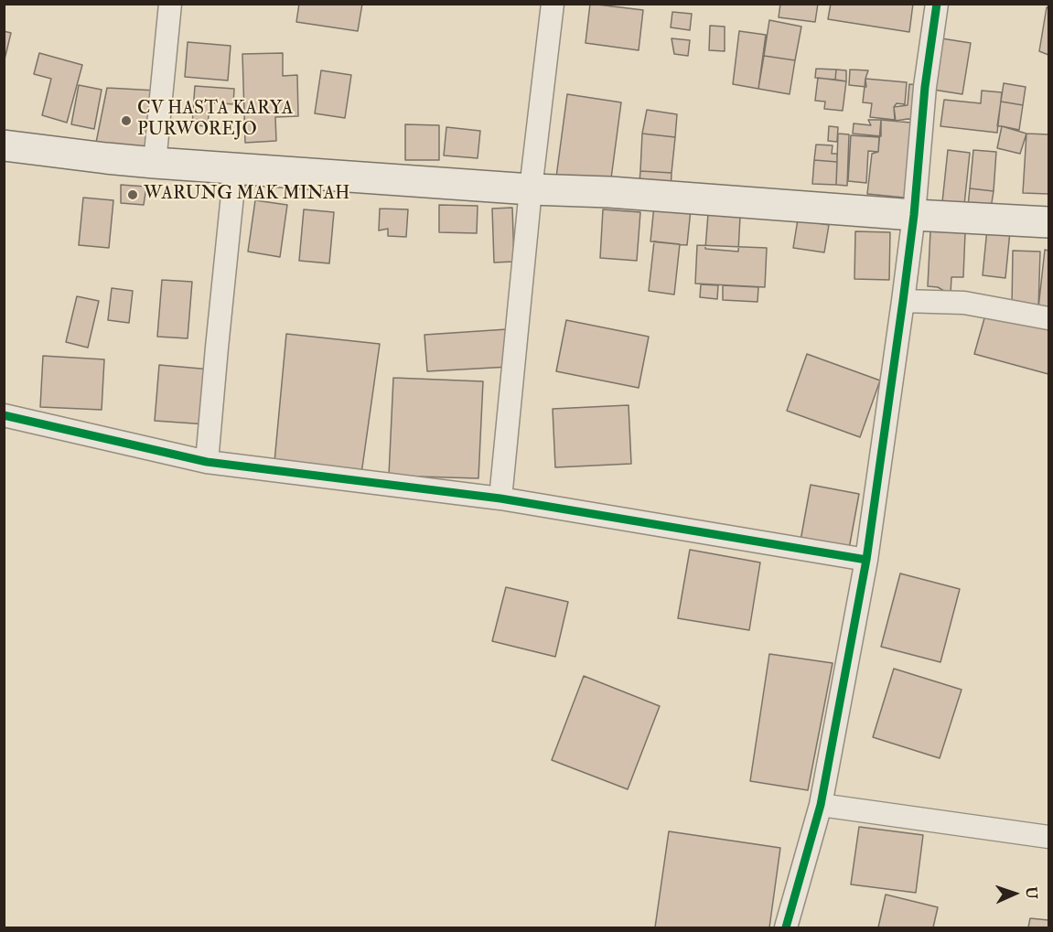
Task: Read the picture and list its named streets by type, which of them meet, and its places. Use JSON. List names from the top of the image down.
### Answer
{
  "places": ["CV HASTA KARYA PURWOREJO", "WARUNG MAK MINAH"],
  "north": "right"
}
